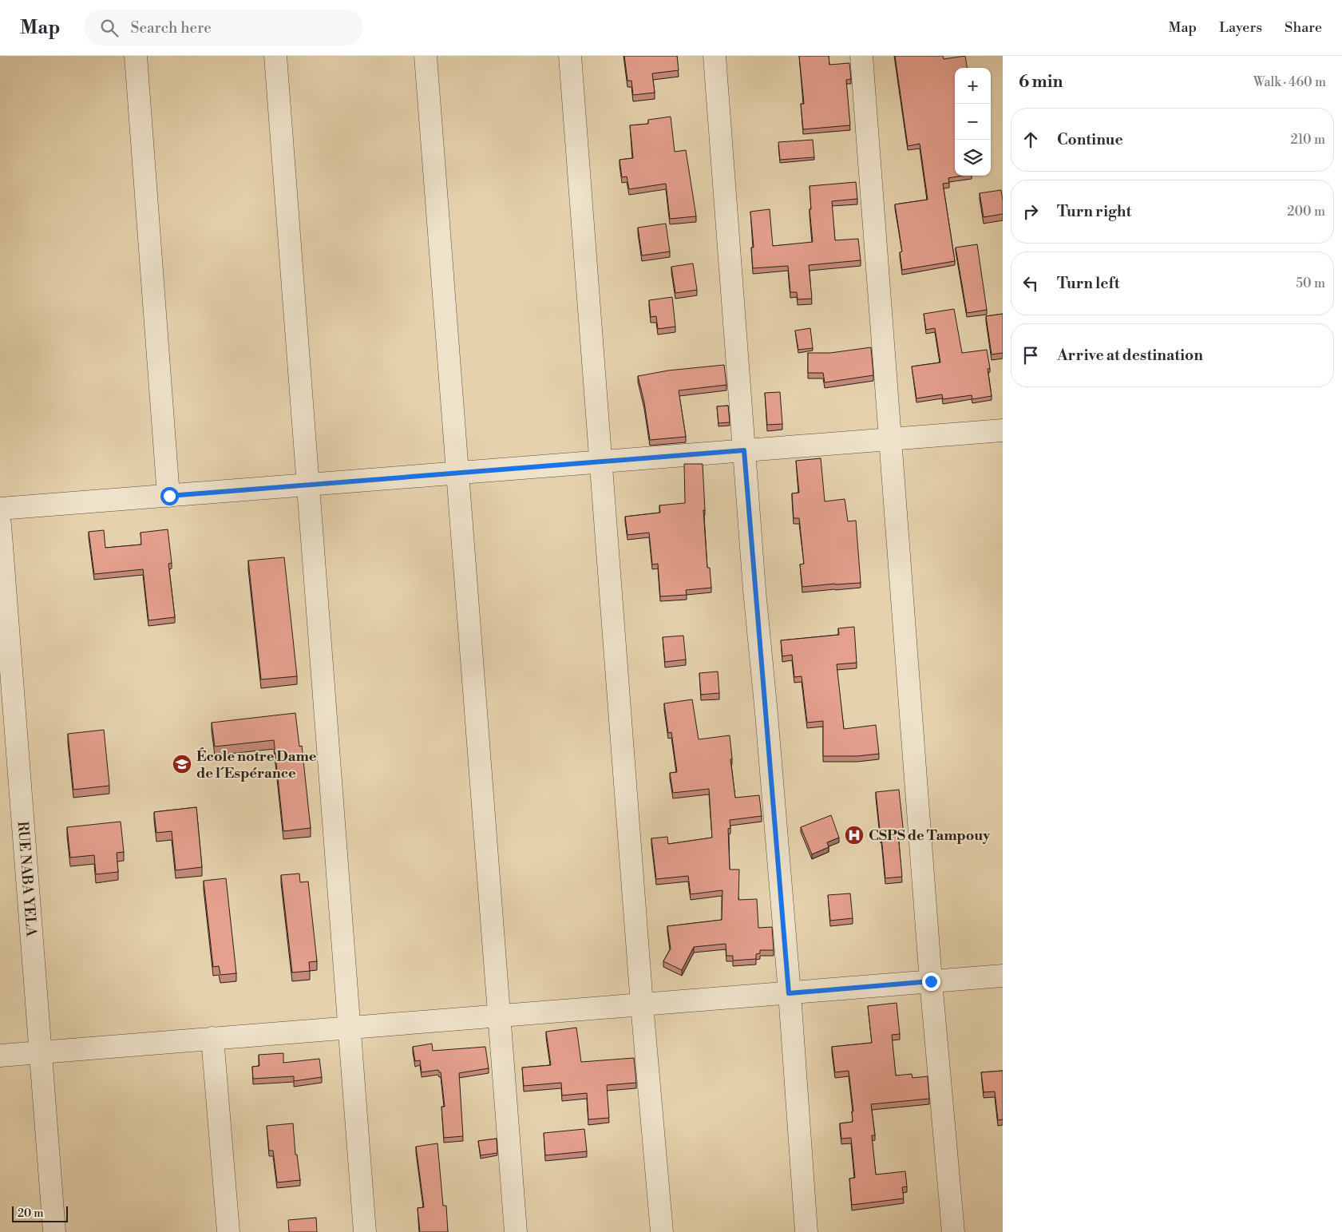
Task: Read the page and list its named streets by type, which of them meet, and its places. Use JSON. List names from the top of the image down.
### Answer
{
  "streets": {
    "street": ["RUE NABA YELA"]
  },
  "places": {
    "school or university": ["École notre Dame de l´Espérance"],
    "hospital": ["CSPS de Tampouy"]
  },
  "scale_bar": "20 m",
  "page": {
    "header": "Map",
    "search": "Search here",
    "nav": ["Map", "Layers", "Share"],
    "heading": ["6 min", "Walk · 460 m"],
    "map_buttons": ["+", "−"],
    "list": [
      ["Continue", "210 m"],
      ["Turn right", "200 m"],
      ["Turn left", "50 m"],
      "Arrive at destination"
    ],
    "scale": "20 m"
  }
}
